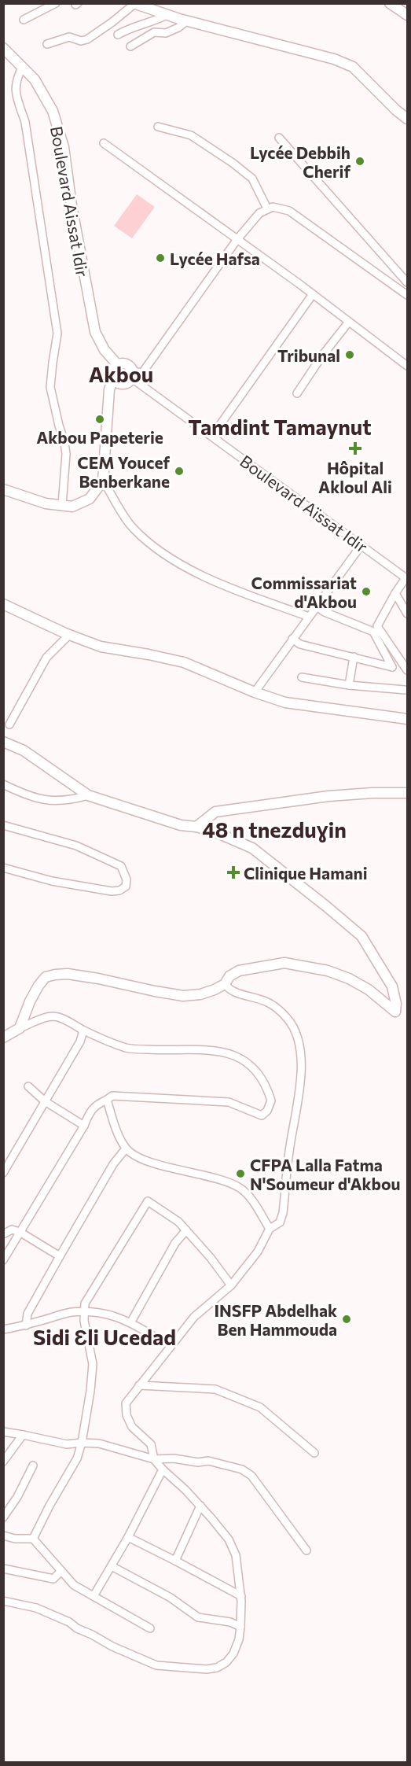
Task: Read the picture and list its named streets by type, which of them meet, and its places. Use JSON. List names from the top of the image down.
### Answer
{
  "streets": {
    "street": ["Boulevard Aissat Idir", "Boulevard Aïssat Idir"]
  },
  "crossings": [
    ["Boulevard Aissat Idir", "Boulevard Aïssat Idir"]
  ],
  "districts": [
    "Akbou",
    "Tamdint Tamaynut",
    "48 n tnezduɣin",
    "Sidi Ɛli Ucedad"
  ],
  "places": {
    "other": [
      "Lycée Debbih Cherif",
      "Lycée Hafsa",
      "Tribunal",
      "Akbou Papeterie",
      "CEM Youcef Benberkane",
      "Commissariat d'Akbou",
      "CFPA Lalla Fatma N'Soumeur d'Akbou",
      "INSFP Abdelhak Ben Hammouda"
    ],
    "health": ["Hôpital Akloul Ali", "Clinique Hamani"]
  }
}
